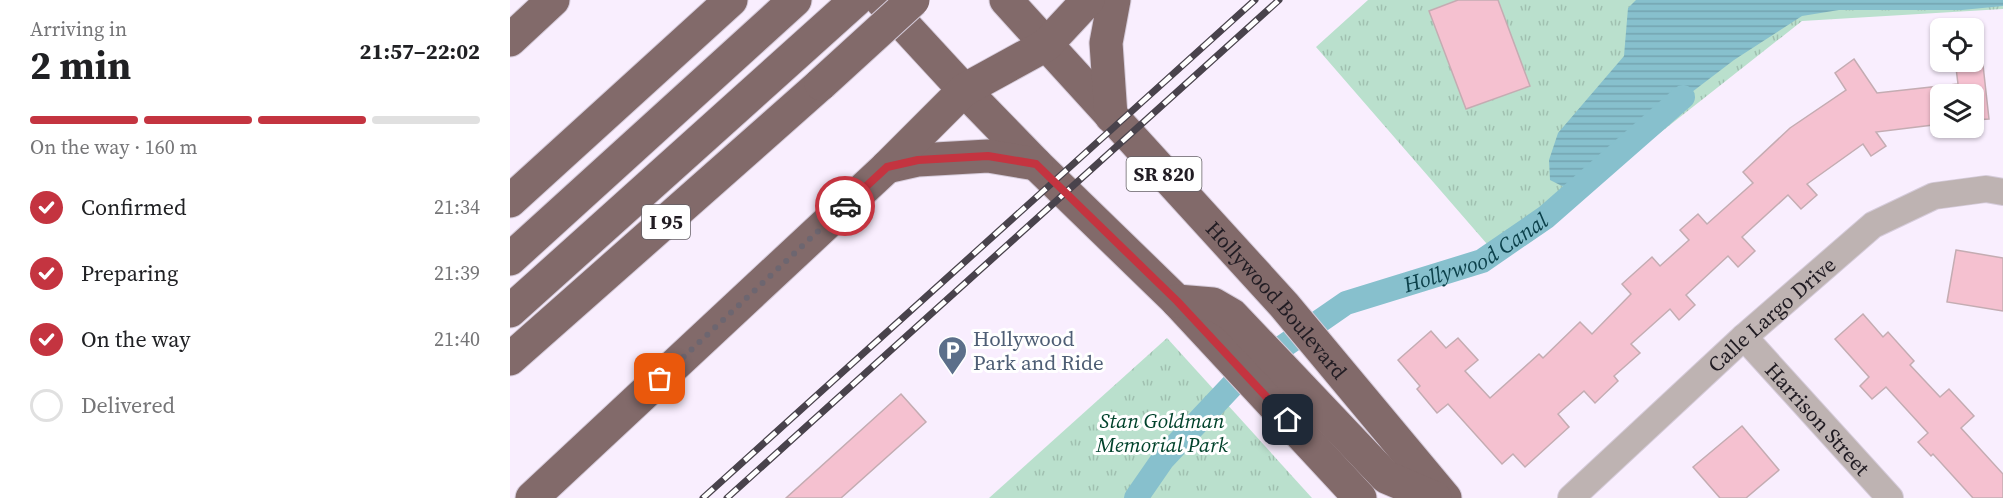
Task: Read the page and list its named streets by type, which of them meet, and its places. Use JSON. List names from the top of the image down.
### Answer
{
  "streets": {
    "highway": ["SR 820", "I 95", "Hollywood Boulevard"],
    "street": ["Calle Largo Drive", "Harrison Street"]
  },
  "crossings": [
    ["Calle Largo Drive", "Harrison Street"]
  ],
  "water": ["Hollywood Canal"],
  "parks": ["Stan Goldman Memorial Park"],
  "places": {
    "parking": ["Hollywood Park and Ride"]
  },
  "page": {
    "heading": ["2 min", "Arriving in", "21:57–22:02"],
    "bar": "On the way · 160 m",
    "list": [
      ["Confirmed", "21:34"],
      ["Preparing", "21:39"],
      ["On the way", "21:40"],
      "Delivered"
    ]
  }
}
